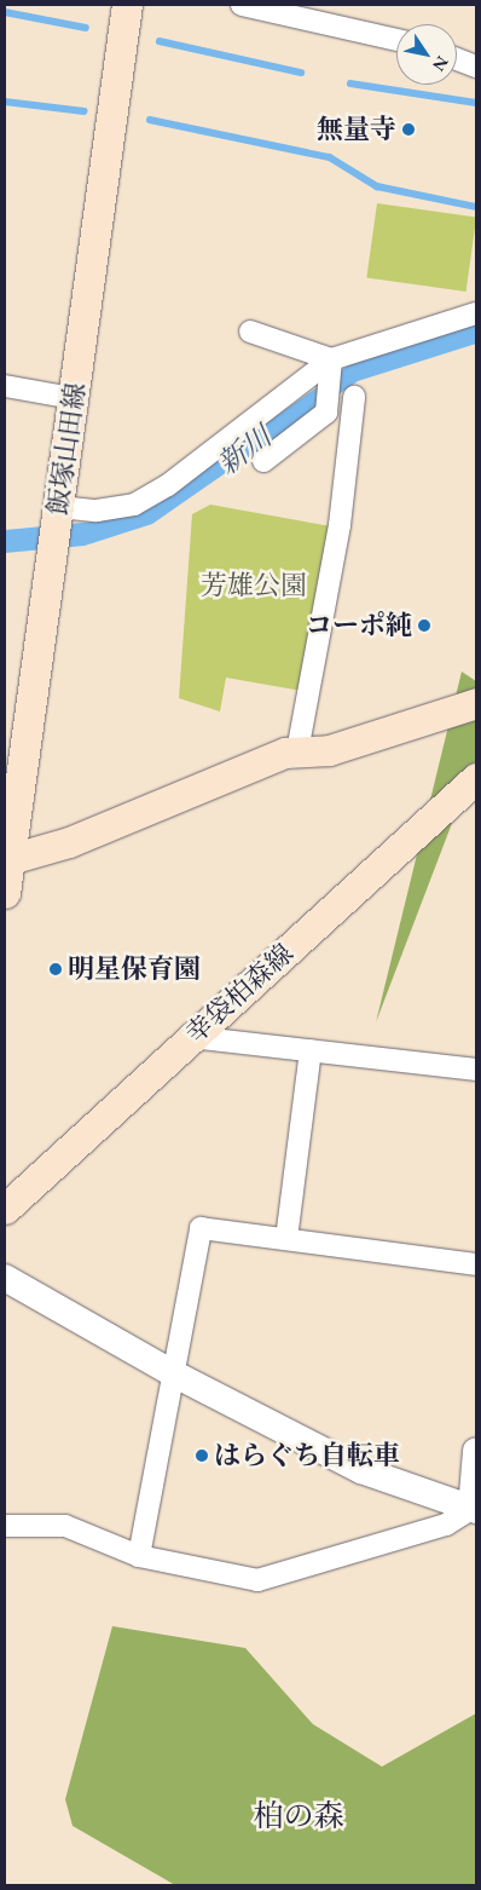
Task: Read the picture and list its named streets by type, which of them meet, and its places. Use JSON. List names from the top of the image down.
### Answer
{
  "streets": {
    "main road": ["飯塚山田線", "幸袋柏森線"]
  },
  "districts": ["柏の森"],
  "water": ["新川"],
  "parks": ["芳雄公園"],
  "places": [
    "無量寺",
    "コーポ純",
    "明星保育園",
    "はらぐち自転車"
  ],
  "north": "bottom right"
}
